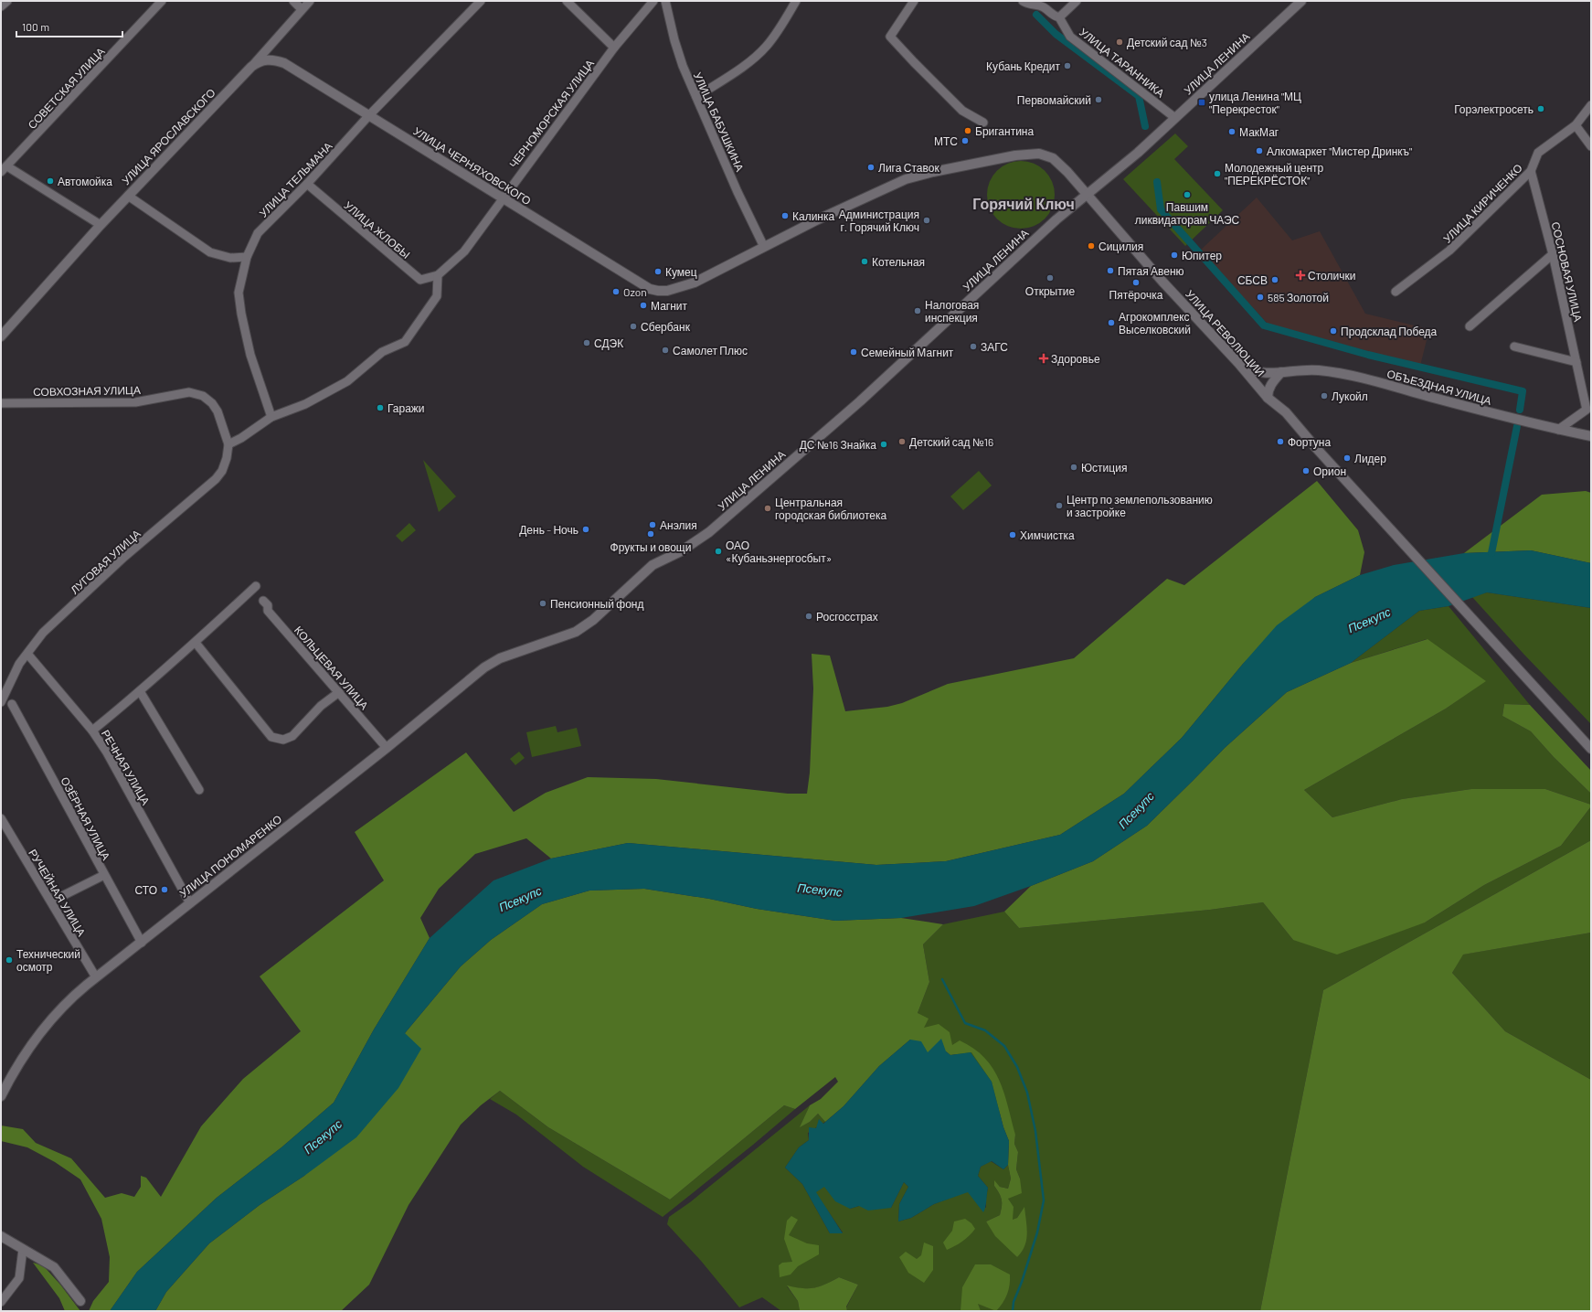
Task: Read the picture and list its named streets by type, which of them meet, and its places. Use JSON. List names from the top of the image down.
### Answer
{
  "streets": {
    "street": [
      "УЛИЦА ТАРАННИКА",
      "УЛИЦА ЛЕНИНА",
      "СОВЕТСКАЯ УЛИЦА",
      "ЧЕРНОМОРСКАЯ УЛИЦА",
      "УЛИЦА БАБУШКИНА",
      "УЛИЦА ЯРОСЛАВСКОГО",
      "УЛИЦА ЧЕРНЯХОВСКОГО",
      "УЛИЦА ТЕЛЬМАНА",
      "УЛИЦА КИРИЧЕНКО",
      "УЛИЦА ЖЛОБЫ",
      "СОСНОВАЯ УЛИЦА",
      "УЛИЦА РЕВОЛЮЦИИ",
      "ОБЪЕЗДНАЯ УЛИЦА",
      "СОВХОЗНАЯ УЛИЦА",
      "ЛУГОВАЯ УЛИЦА",
      "КОЛЬЦЕВАЯ УЛИЦА",
      "РЕЧНАЯ УЛИЦА",
      "ОЗЁРНАЯ УЛИЦА",
      "УЛИЦА ПОНОМАРЕНКО",
      "РУЧЕЙНАЯ УЛИЦА"
    ]
  },
  "crossings": [
    ["УЛИЦА ТАРАННИКА", "УЛИЦА ЛЕНИНА"],
    ["УЛИЦА ЛЕНИНА", "УЛИЦА РЕВОЛЮЦИИ"],
    ["УЛИЦА ЛЕНИНА", "УЛИЦА ПОНОМАРЕНКО"],
    ["ЧЕРНОМОРСКАЯ УЛИЦА", "УЛИЦА ЧЕРНЯХОВСКОГО"],
    ["ЧЕРНОМОРСКАЯ УЛИЦА", "УЛИЦА ЖЛОБЫ"],
    ["УЛИЦА БАБУШКИНА", "УЛИЦА ЧЕРНЯХОВСКОГО"],
    ["УЛИЦА БАБУШКИНА", "УЛИЦА РЕВОЛЮЦИИ"],
    ["УЛИЦА ЯРОСЛАВСКОГО", "УЛИЦА ЧЕРНЯХОВСКОГО"],
    ["УЛИЦА ЧЕРНЯХОВСКОГО", "УЛИЦА ТЕЛЬМАНА"],
    ["УЛИЦА ЧЕРНЯХОВСКОГО", "УЛИЦА РЕВОЛЮЦИИ"],
    ["УЛИЦА ТЕЛЬМАНА", "УЛИЦА ЖЛОБЫ"],
    ["УЛИЦА КИРИЧЕНКО", "СОСНОВАЯ УЛИЦА"],
    ["СОСНОВАЯ УЛИЦА", "ОБЪЕЗДНАЯ УЛИЦА"],
    ["УЛИЦА РЕВОЛЮЦИИ", "ОБЪЕЗДНАЯ УЛИЦА"],
    ["СОВХОЗНАЯ УЛИЦА", "ЛУГОВАЯ УЛИЦА"],
    ["ЛУГОВАЯ УЛИЦА", "РЕЧНАЯ УЛИЦА"],
    ["КОЛЬЦЕВАЯ УЛИЦА", "УЛИЦА ПОНОМАРЕНКО"],
    ["РЕЧНАЯ УЛИЦА", "УЛИЦА ПОНОМАРЕНКО"],
    ["ОЗЁРНАЯ УЛИЦА", "УЛИЦА ПОНОМАРЕНКО"],
    ["УЛИЦА ПОНОМАРЕНКО", "РУЧЕЙНАЯ УЛИЦА"]
  ],
  "districts": ["Горячий Ключ"],
  "water": ["Псекупс"],
  "places": {
    "other": [
      "Детский сад №3",
      "Кубань Кредит",
      "Первомайский",
      "Горэлектросеть",
      "Бригантина",
      "МакМаг",
      "МТС",
      "Алкомаркет \"Мистер Дринкъ\"",
      "Лига Ставок",
      "Молодежный центр \"ПЕРЕКРЁСТОК\"",
      "Автомойка",
      "Павшим ликвидаторам ЧАЭС",
      "Калинка",
      "Администрация г. Горячий Ключ",
      "Сицилия",
      "Юпитер",
      "Котельная",
      "Пятая Авеню",
      "Кумец",
      "Открытие",
      "СБСВ",
      "Пятёрочка",
      "Ozon",
      "585 Золотой",
      "Магнит",
      "Налоговая инспекция",
      "Агрокомплекс Выселковский",
      "Сбербанк",
      "Продсклад Победа",
      "СДЭК",
      "ЗАГС",
      "Самолет Плюс",
      "Семейный Магнит",
      "Лукойл",
      "Гаражи",
      "Детский сад №16",
      "Фортуна",
      "ДС №16 Знайка",
      "Лидер",
      "Юстиция",
      "Орион",
      "Центр по землепользованию и застройке",
      "Центральная городская библиотека",
      "Анэлия",
      "День - Ночь",
      "Фрукты и овощи",
      "Химчистка",
      "ОАО «Кубаньэнергосбыт»",
      "Пенсионный фонд",
      "Росгосстрах",
      "СТО",
      "Технический осмотр"
    ],
    "transit": ["улица Ленина \"МЦ \"Перекресток\""],
    "health": ["Столички", "Здоровье"]
  },
  "scale_bar": "100 m"
}
